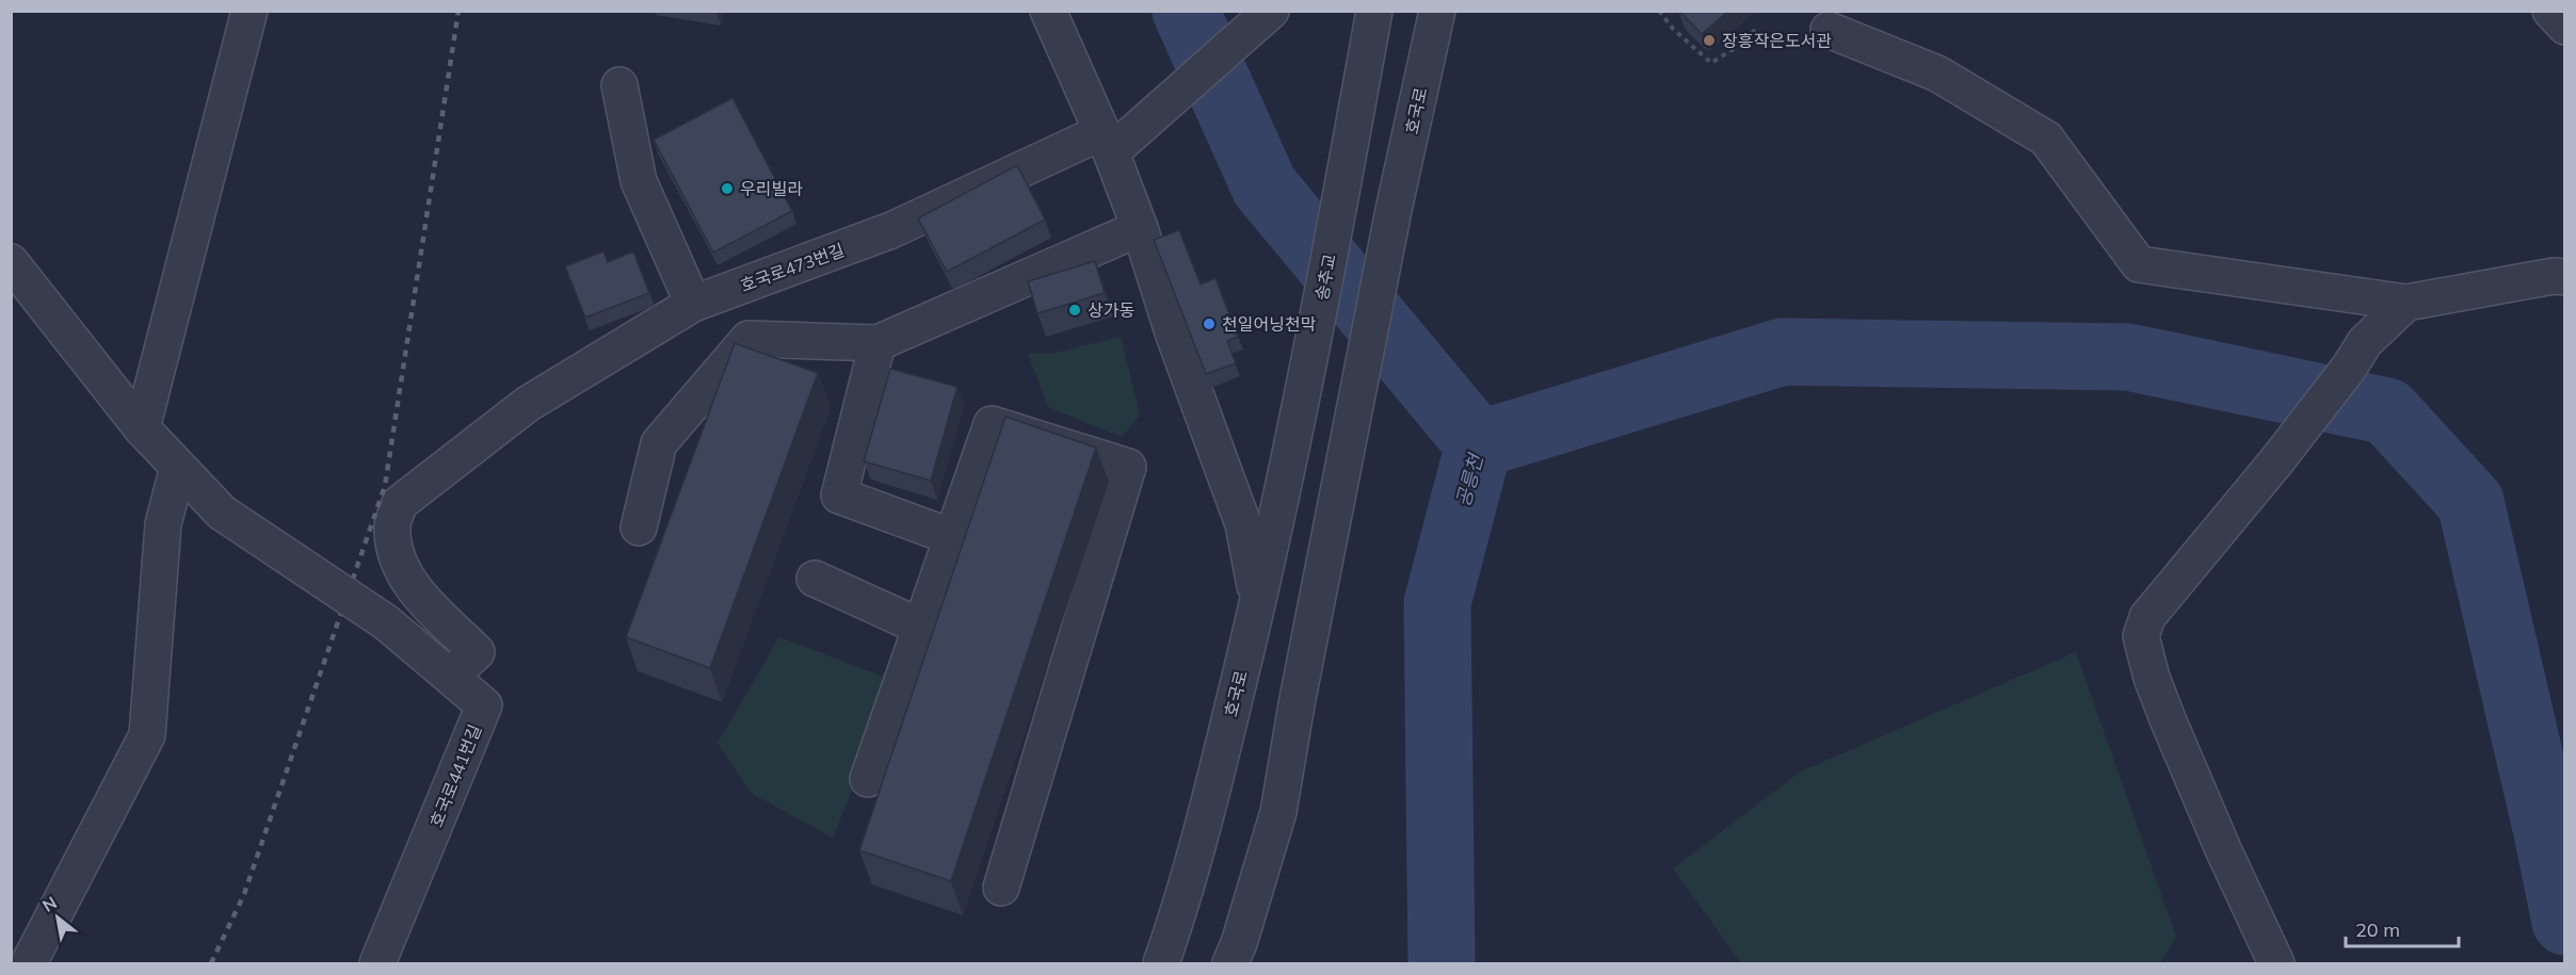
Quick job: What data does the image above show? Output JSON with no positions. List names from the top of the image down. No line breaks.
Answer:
{"streets":{"street":["호국로","호국로473번길","송추교","호국로441번길"]},"crossings":[["호국로","송추교"],["호국로473번길","호국로441번길"]],"water":["공릉천"],"places":["장흥작은도서관","우리빌라","상가동","천일어닝천막"],"scale_bar":"20 m","north":"top left"}
